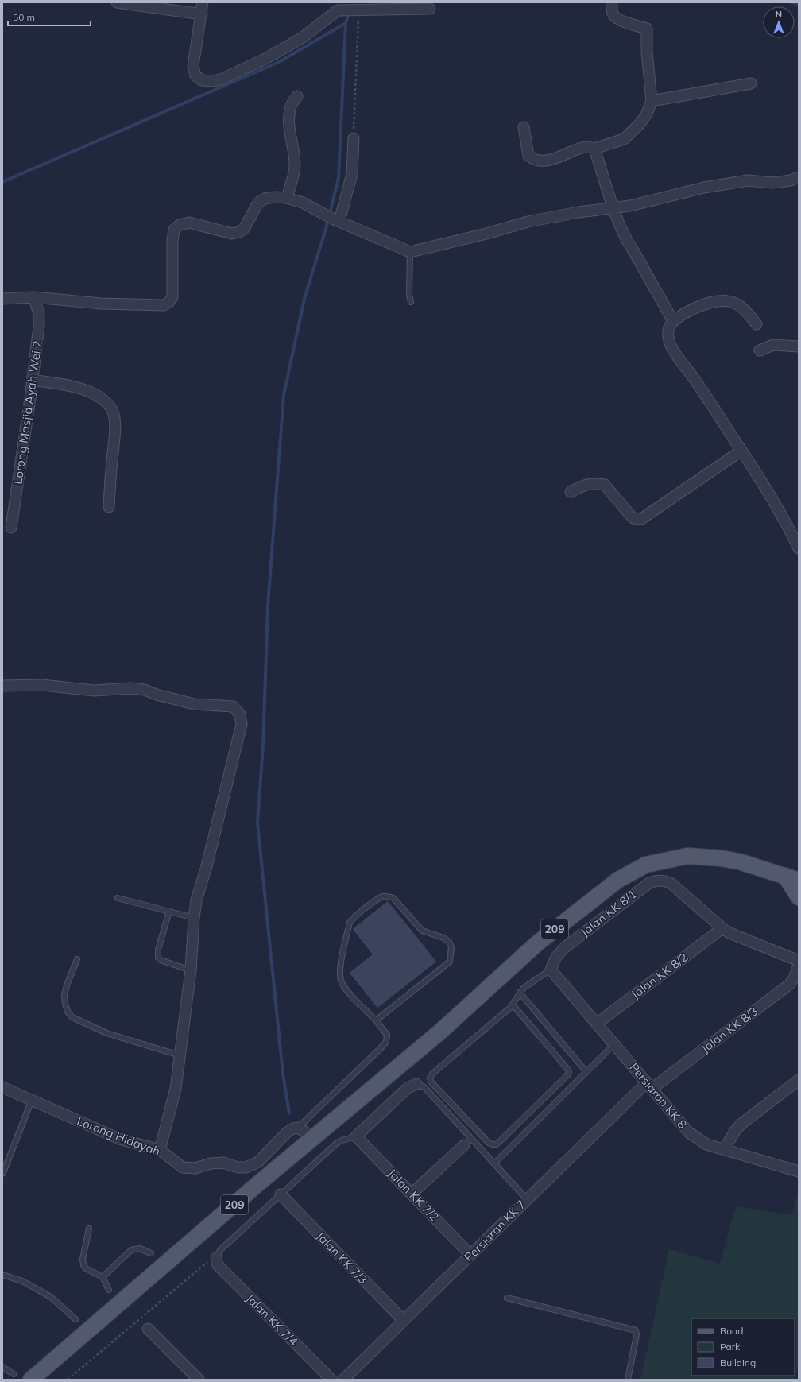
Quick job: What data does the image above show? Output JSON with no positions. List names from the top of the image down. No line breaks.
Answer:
{"streets":{"main road":["209"],"street":["Lorong Masjid Ayah Wei 2","Jalan KK 8/1","Jalan KK 8/2","Jalan KK 8/3","Persiaran KK 8","Lorong Hidayah","Jalan KK 7/2","Persiaran KK 7","Jalan KK 7/3","Jalan KK 7/4"]},"crossings":[["Jalan KK 8/1","Jalan KK 8/2"],["Jalan KK 8/1","Persiaran KK 8"],["Jalan KK 8/2","Persiaran KK 8"],["Jalan KK 8/3","Persiaran KK 8"],["Jalan KK 8/3","Persiaran KK 7"],["Persiaran KK 8","Persiaran KK 7"],["Jalan KK 7/2","Persiaran KK 7"],["Persiaran KK 7","Jalan KK 7/3"]],"legend":["Road","Park","Building"],"scale_bar":"50 m","north":"top"}
